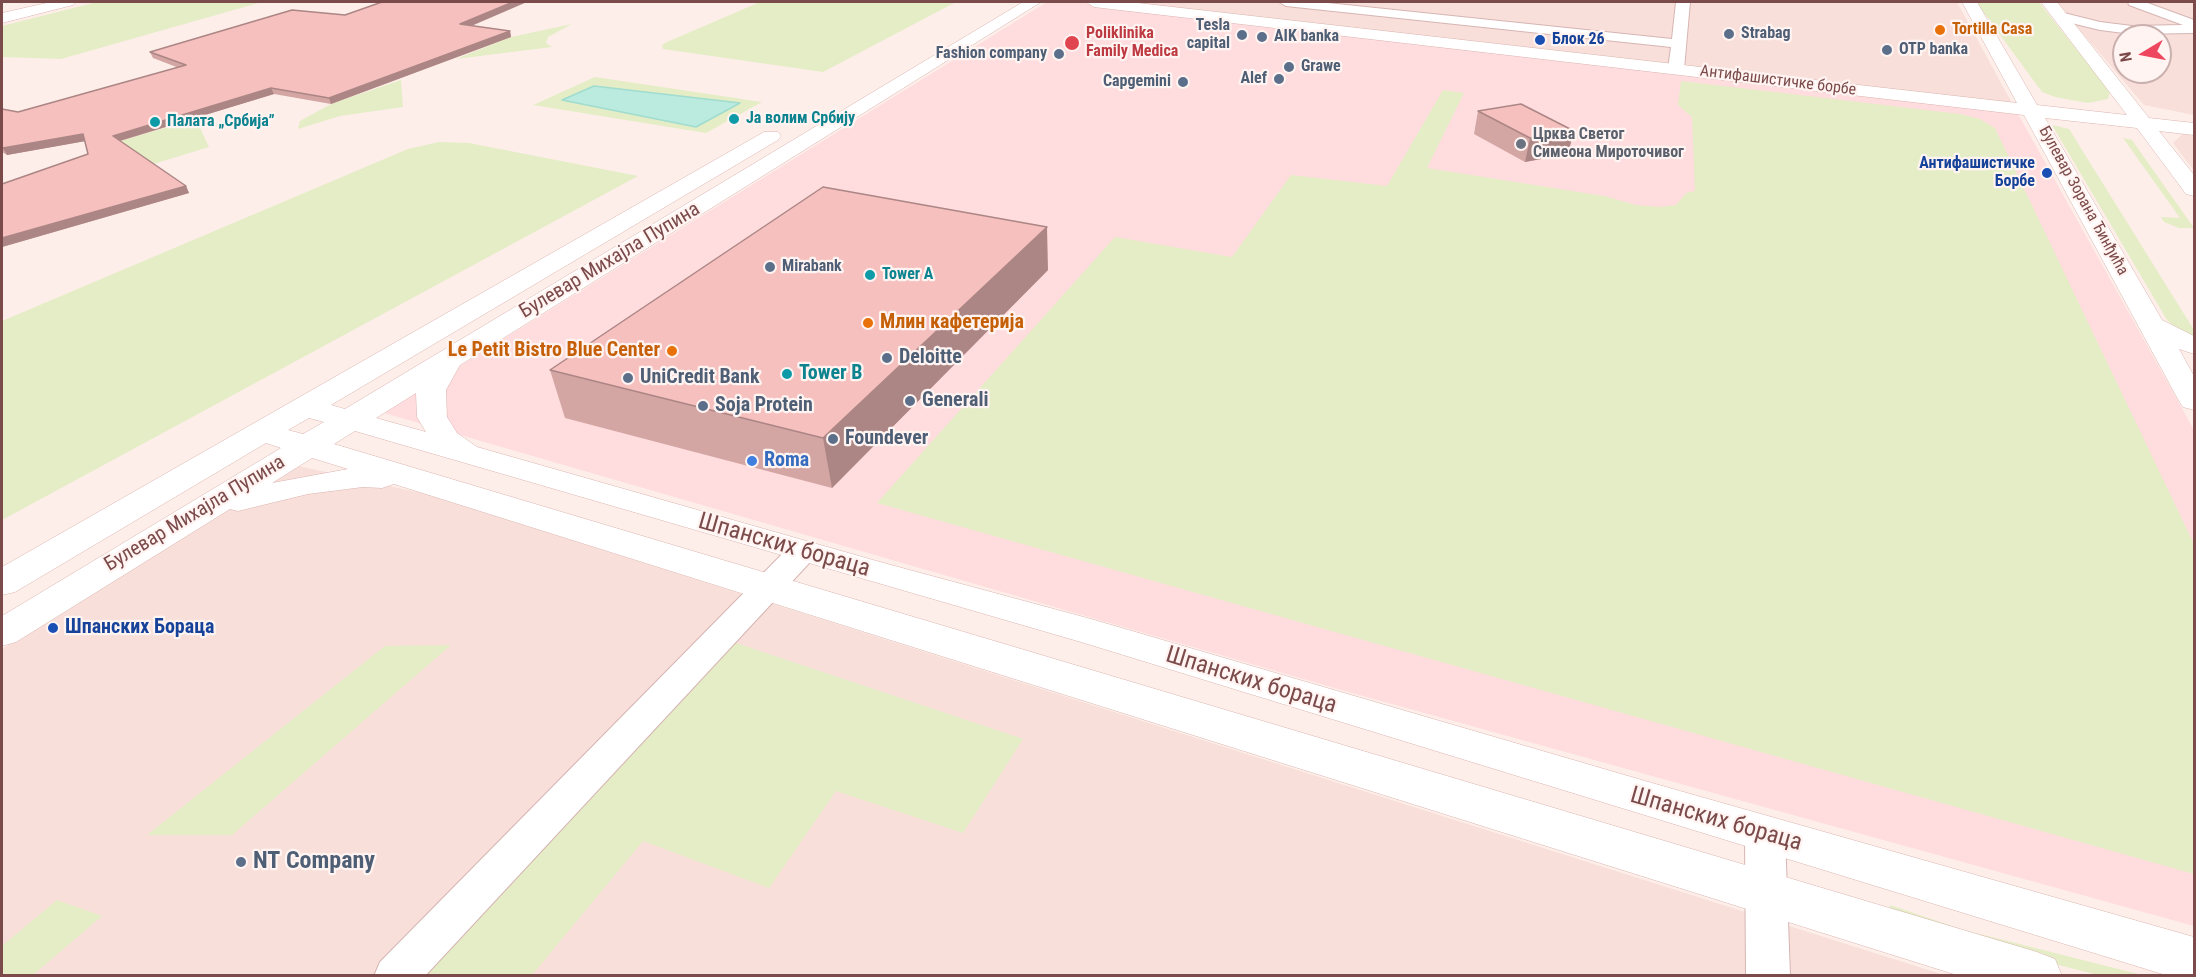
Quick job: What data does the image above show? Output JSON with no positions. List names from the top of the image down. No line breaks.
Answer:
{"streets":{"street":["Антифашистичке борбе","Булевар Зорана Ђинђића","Булевар Михајла Пупина","Шпанских бораца"]},"crossings":[["Антифашистичке борбе","Булевар Зорана Ђинђића"],["Булевар Михајла Пупина","Шпанских бораца"]],"places":["Tortilla Casa","Strabag","Tesla capital","AIK banka","Блок 26","Poliklinika Family Medica","OTP banka","Fashion company","Grawe","Alef","Capgemini","Ја волим Србију","Палата „Србија”","Црква Светог Симеона Мироточивог","Антифашистичке Борбе","Mirabank","Tower A","Млин кафетерија","Le Petit Bistro Blue Center","Deloitte","Tower B","UniCredit Bank","Generali","Soja Protein","Foundever","Roma","Шпанских Бораца","NT Company"],"north":"left"}
